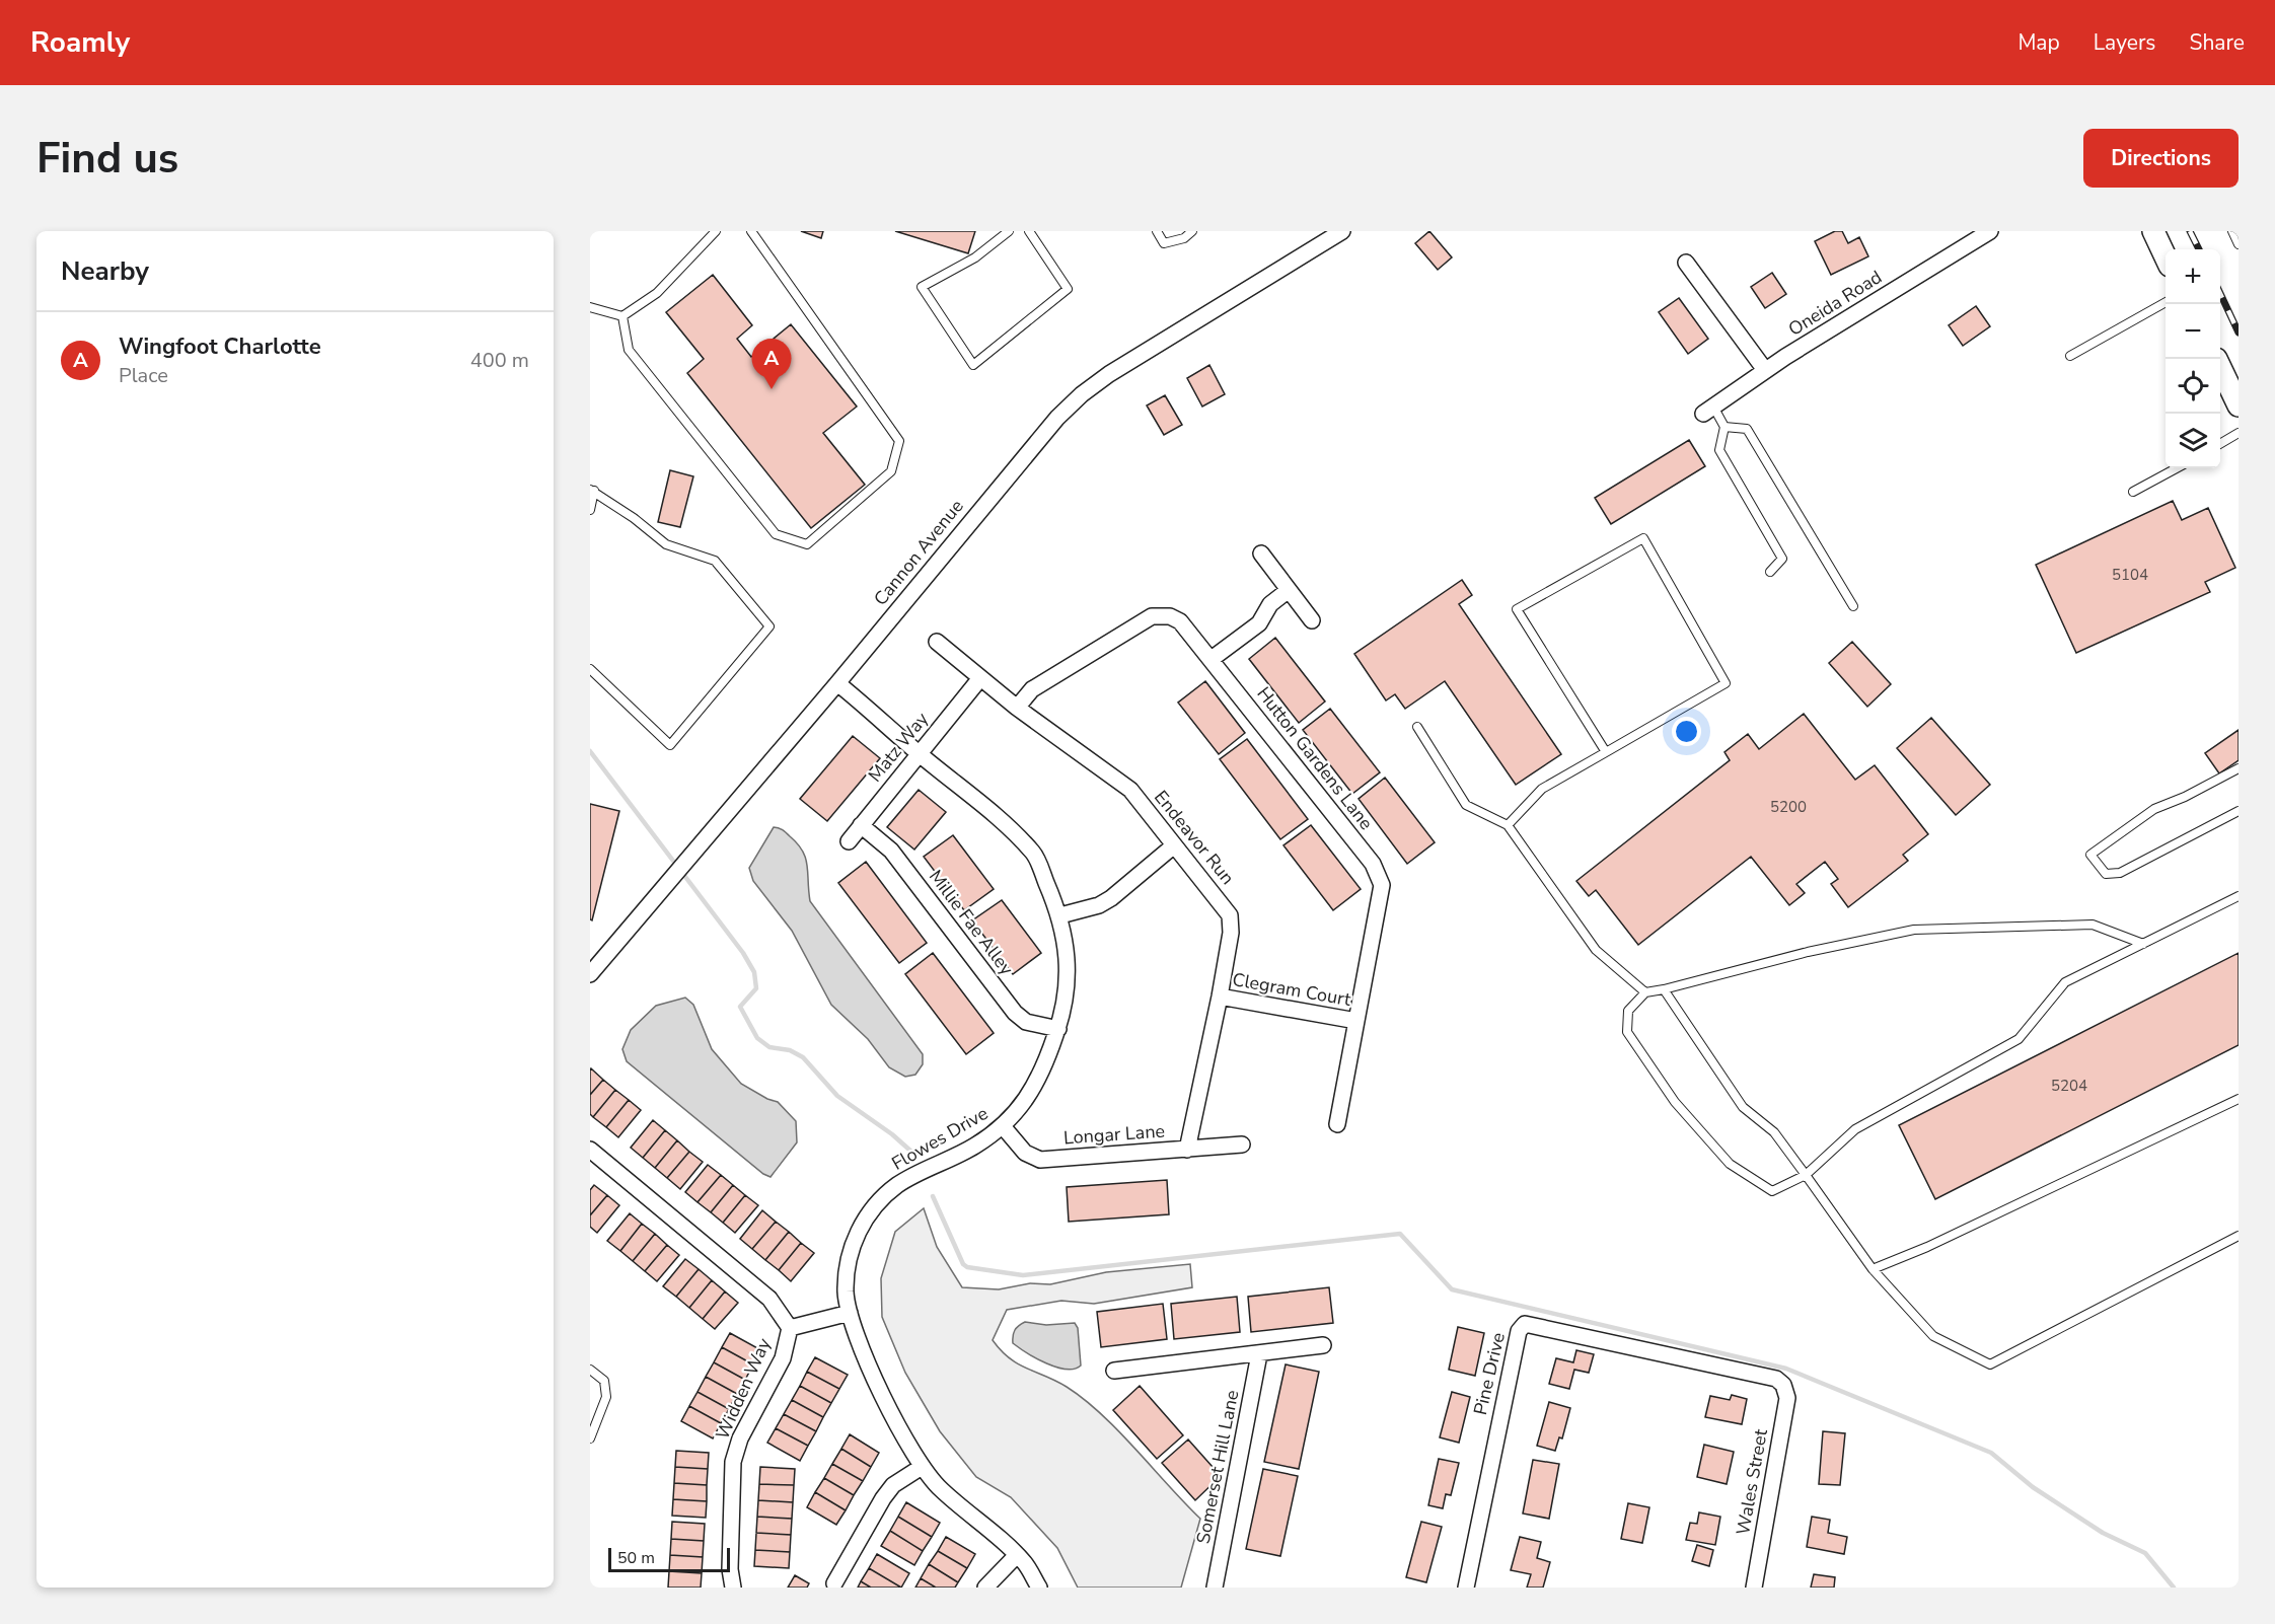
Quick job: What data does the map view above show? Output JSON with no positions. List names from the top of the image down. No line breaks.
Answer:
{"streets":{"street":["Oneida Road","Cannon Avenue","Matz Way","Hutton Gardens Lane","Endeavor Run","Millie Fae Alley","Clegram Court","Longar Lane","Flowes Drive","Pine Drive","Widden Way","Somerset Hill Lane","Wales Street"]},"crossings":[["Cannon Avenue","Flowes Drive"],["Matz Way","Endeavor Run"],["Matz Way","Millie Fae Alley"],["Matz Way","Flowes Drive"],["Hutton Gardens Lane","Endeavor Run"],["Hutton Gardens Lane","Clegram Court"],["Endeavor Run","Clegram Court"],["Endeavor Run","Longar Lane"],["Millie Fae Alley","Flowes Drive"],["Longar Lane","Flowes Drive"],["Pine Drive","Wales Street"]],"house_numbers":["5104","5200","5204"],"scale_bar":"50 m","page":{"header":"Roamly","nav":["Map","Layers","Share"],"buttons":"Directions","title":"Find us","heading":"Nearby","map_buttons":["+","−"],"list":[{"mark":"A","name":"Wingfoot Charlotte","note":"Place","value":"400 m"}],"pins":"A","scale":"50 m"}}
